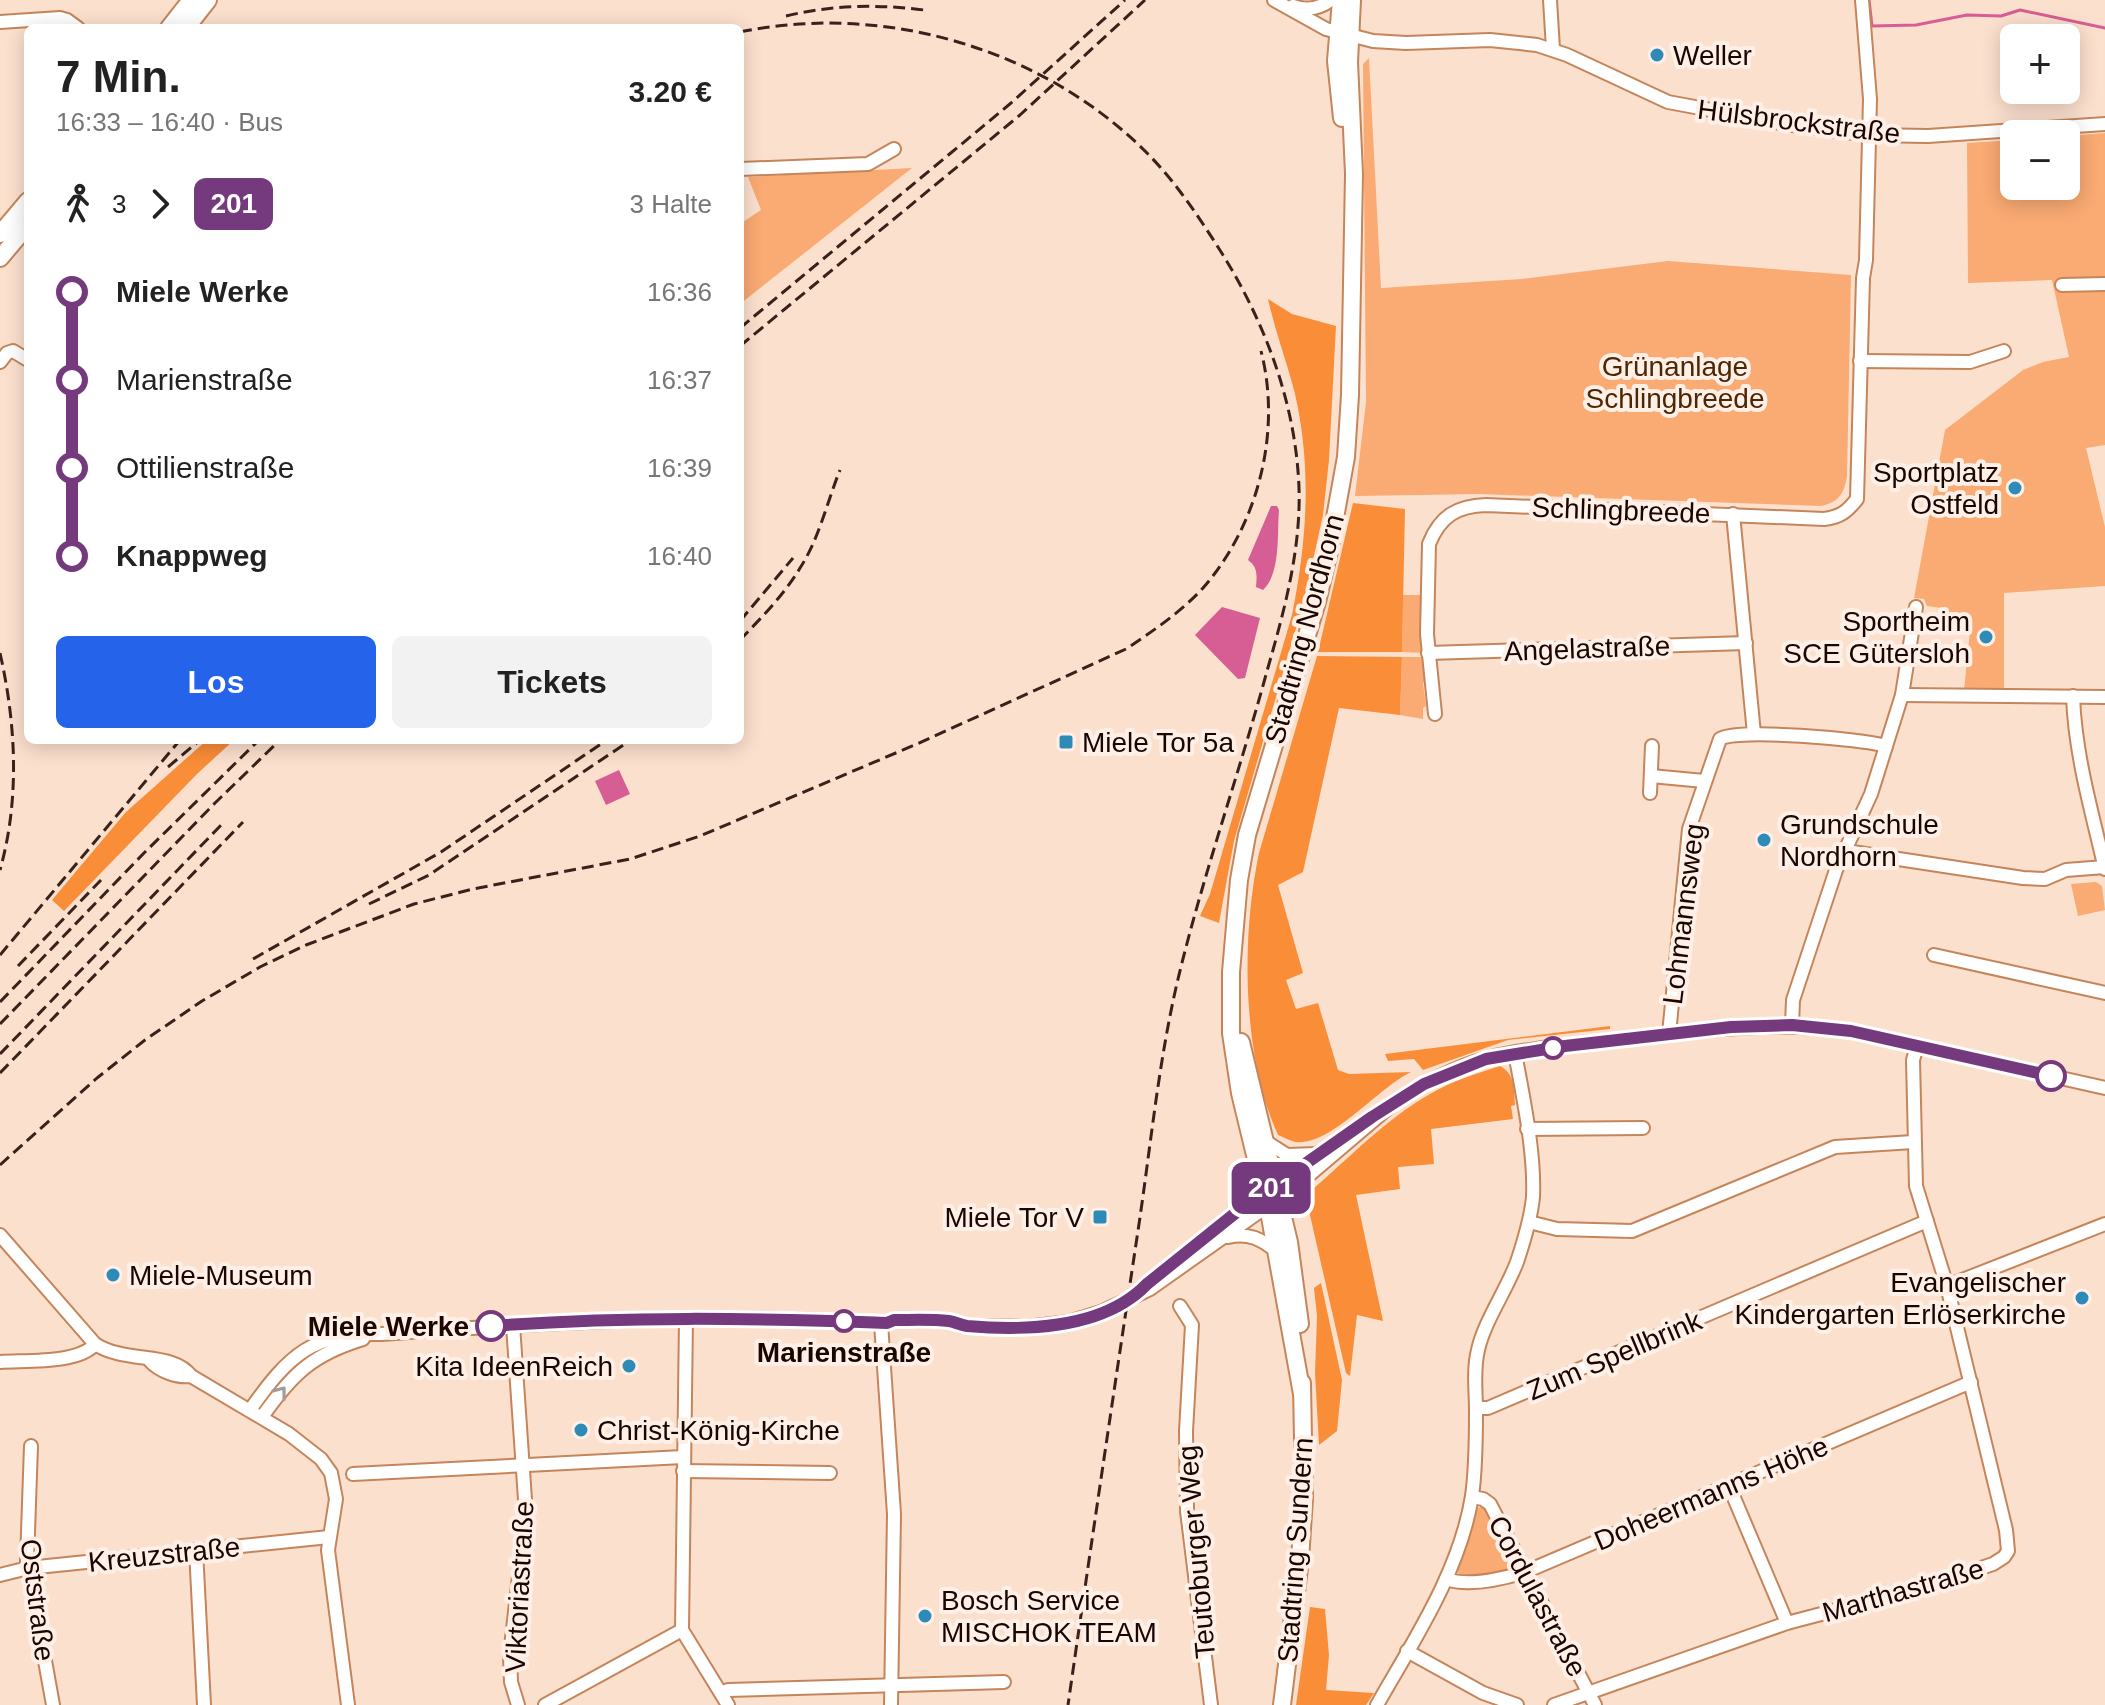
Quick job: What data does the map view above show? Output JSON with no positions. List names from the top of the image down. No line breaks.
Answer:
{"streets":{"main road":["Stadtring Nordhorn","Stadtring Sundern"],"street":["Hülsbrockstraße","Schlingbreede","Angelastraße","Lohmannsweg","Zum Spellbrink","Doheermanns Höhe","Teutoburger Weg","Kreuzstraße","Viktoriastraße","Marthastraße","Cordulastraße","Oststraße"]},"crossings":[["Hülsbrockstraße","Schlingbreede"],["Hülsbrockstraße","Stadtring Nordhorn"],["Schlingbreede","Angelastraße"],["Stadtring Nordhorn","Stadtring Sundern"],["Doheermanns Höhe","Marthastraße"],["Doheermanns Höhe","Cordulastraße"],["Kreuzstraße","Oststraße"],["Marthastraße","Cordulastraße"]],"parks":["Grünanlage Schlingbreede"],"places":{"other":["Weller","Sportplatz Ostfeld","Sportheim SCE Gütersloh","Grundschule Nordhorn","Miele-Museum","Evangelischer Kindergarten Erlöserkirche","Marienstraße","Miele Werke","Kita IdeenReich","Christ-König-Kirche","Bosch Service MISCHOK TEAM"],"transit":["Miele Tor 5a","Miele Tor V"]},"lines":["bus line 201"],"page":{"on_map":"201","map_buttons":["+","−"],"heading":["7 Min.","16:33 – 16:40 · Bus","3.20 €"],"legs":["3","201","3 Halte"],"list":[{"name":"Miele Werke","value":"16:36"},{"name":"Marienstraße","value":"16:37"},{"name":"Ottilienstraße","value":"16:39"},{"name":"Knappweg","value":"16:40"}],"buttons":["Los","Tickets"]}}
